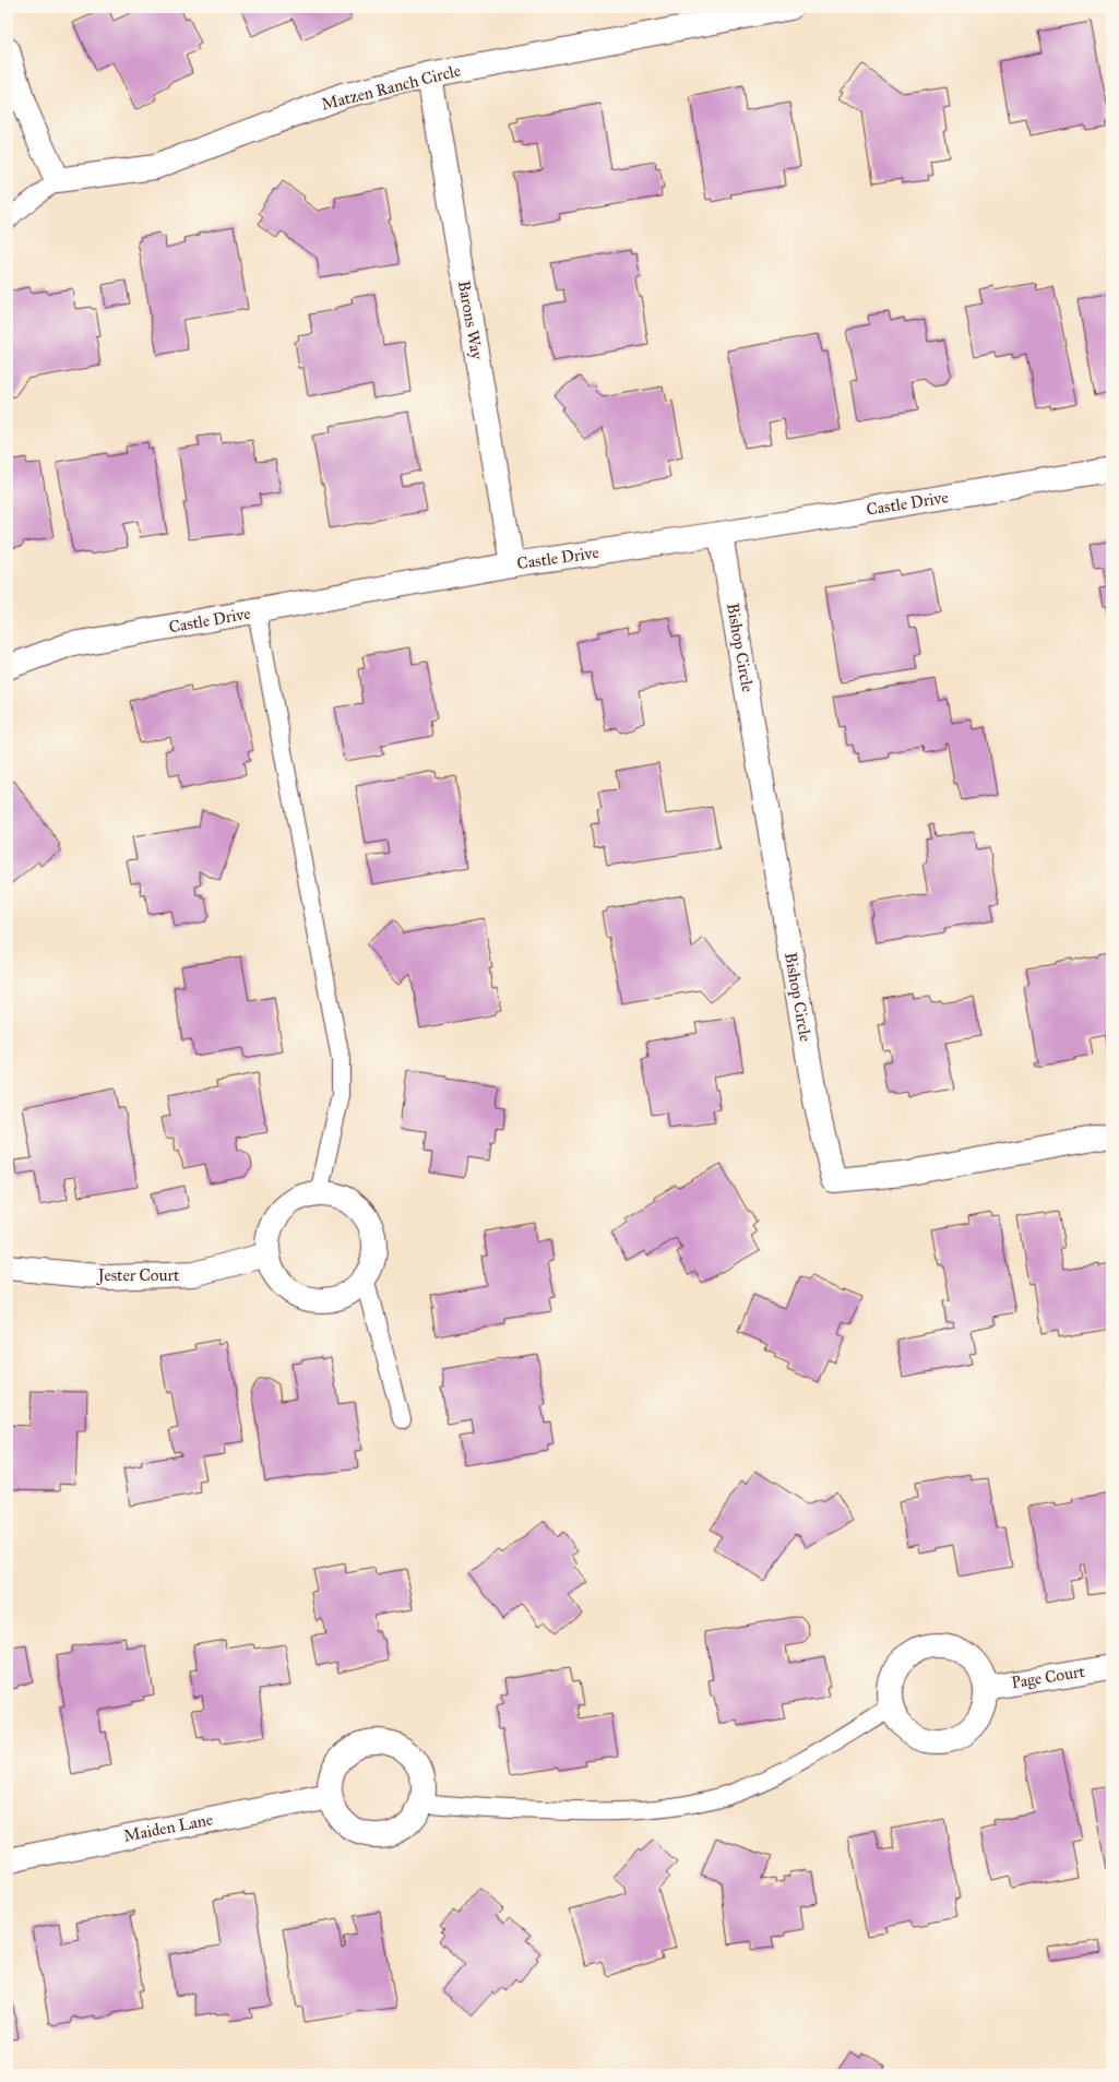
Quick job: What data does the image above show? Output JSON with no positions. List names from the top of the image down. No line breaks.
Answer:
{"streets":{"street":["Matzen Ranch Circle","Barons Way","Castle Drive","Bishop Circle","Jester Court","Page Court","Maiden Lane"]},"crossings":[["Matzen Ranch Circle","Barons Way"],["Barons Way","Castle Drive"],["Castle Drive","Bishop Circle"]]}
